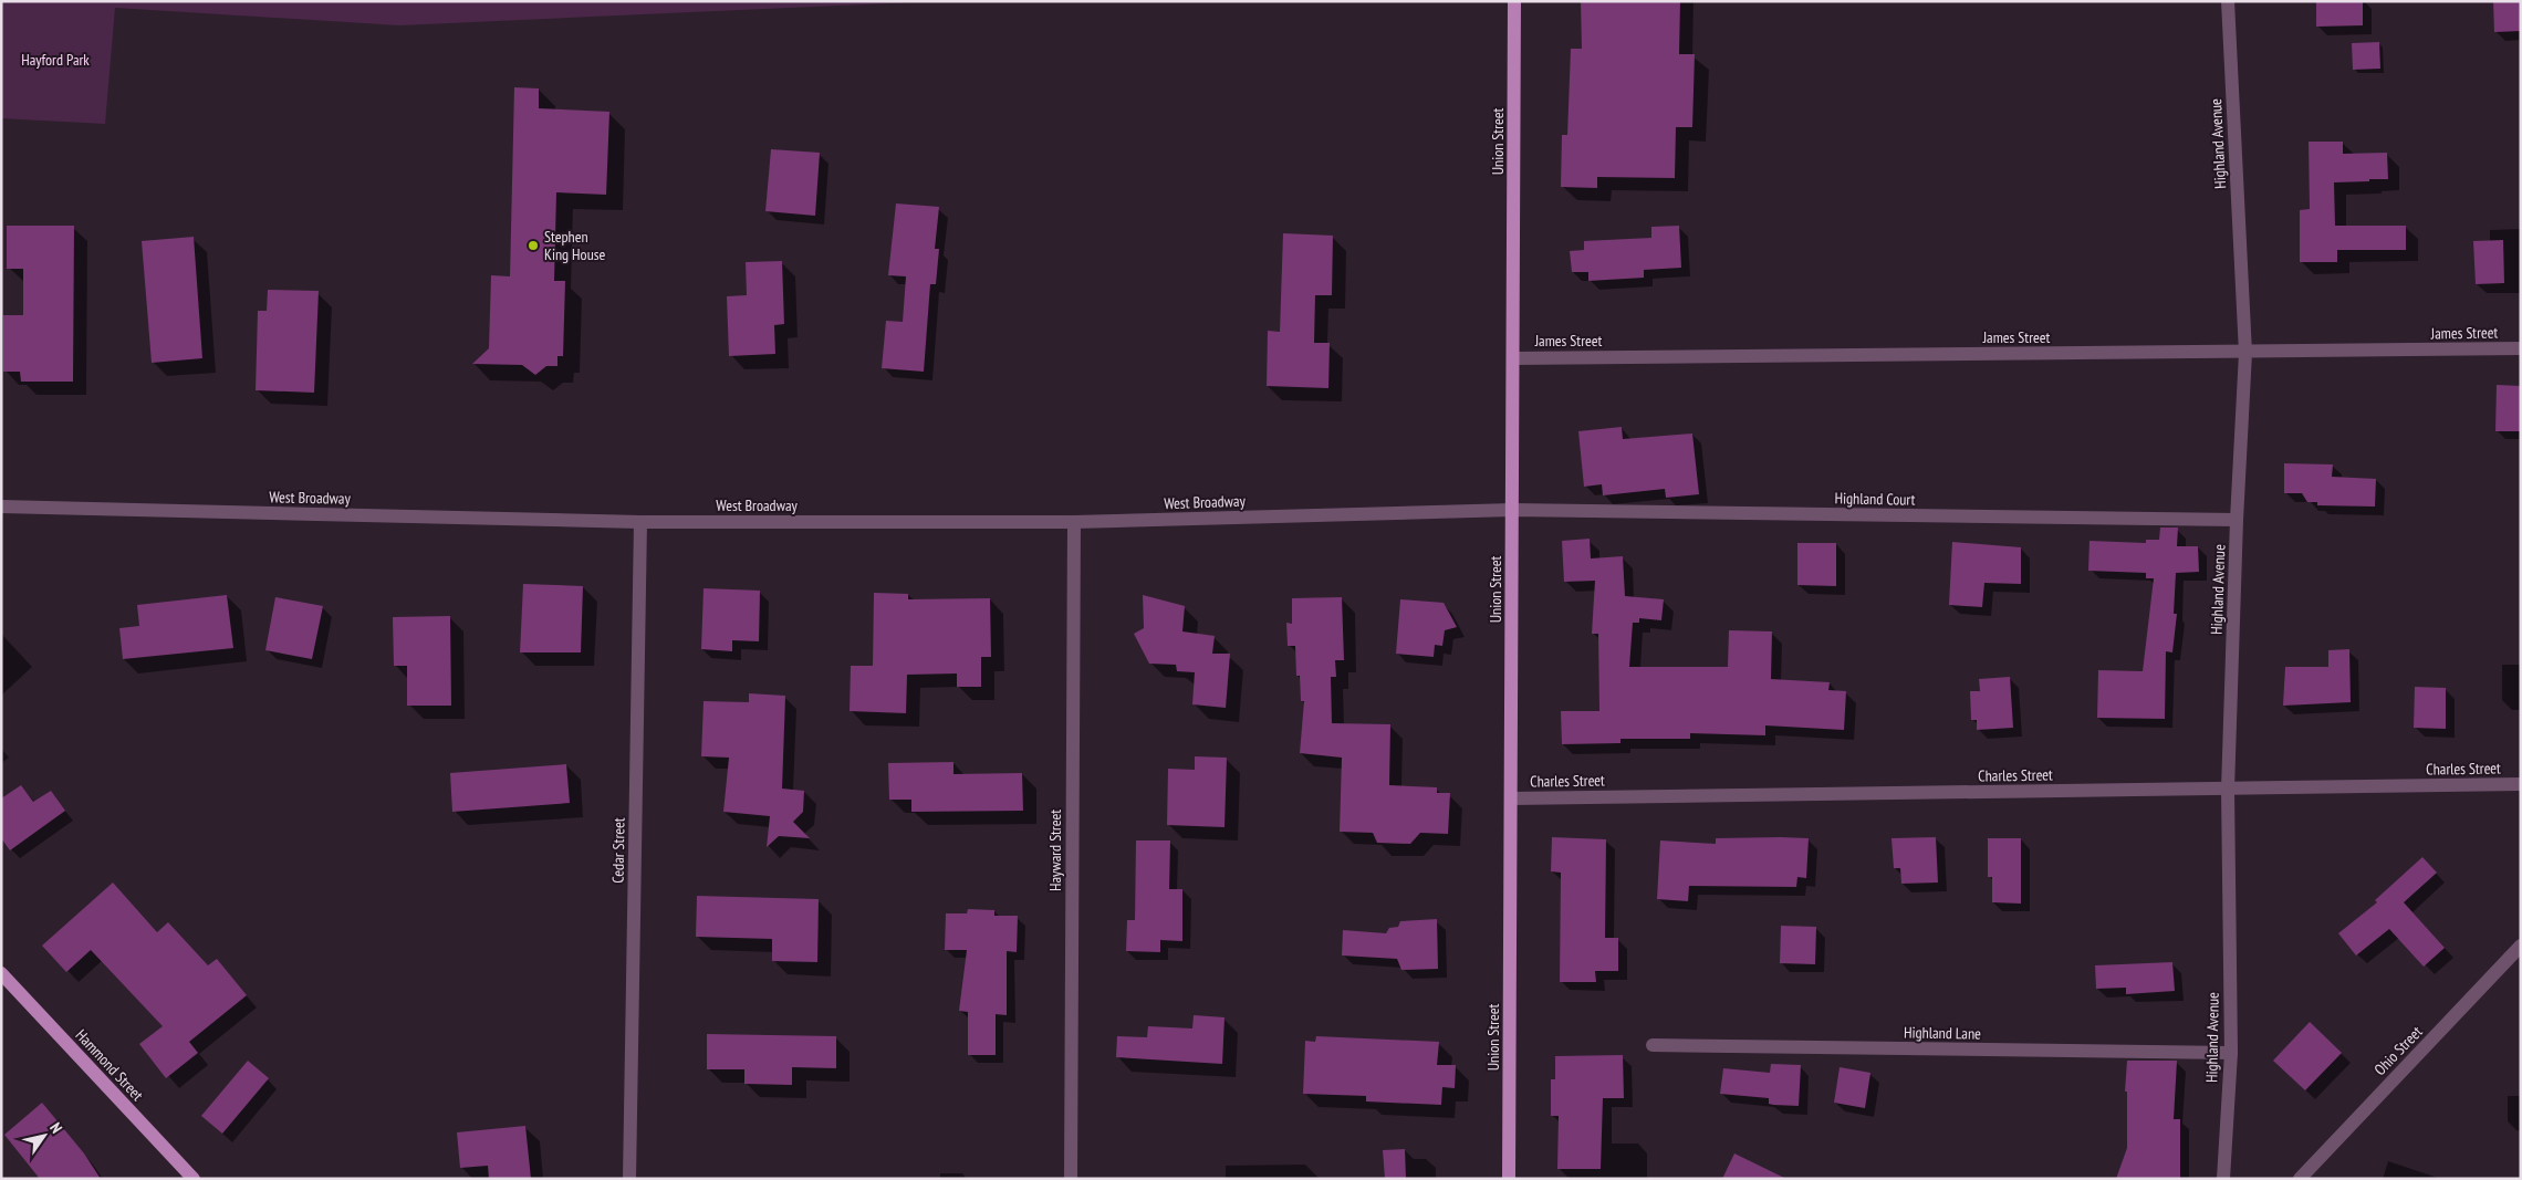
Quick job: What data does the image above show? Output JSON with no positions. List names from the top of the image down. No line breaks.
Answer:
{"streets":{"main road":["Union Street","Hammond Street"],"street":["Highland Avenue","James Street","West Broadway","Highland Court","Charles Street","Cedar Street","Hayward Street","Highland Lane","Ohio Street"]},"crossings":[["Union Street","James Street"],["Union Street","West Broadway"],["Union Street","Highland Court"],["Union Street","Charles Street"],["Highland Avenue","James Street"],["Highland Avenue","Highland Court"],["Highland Avenue","Charles Street"],["Highland Avenue","Highland Lane"],["West Broadway","Highland Court"],["West Broadway","Cedar Street"],["West Broadway","Hayward Street"]],"parks":["Hayford Park"],"places":["Stephen King House"],"north":"top right"}
